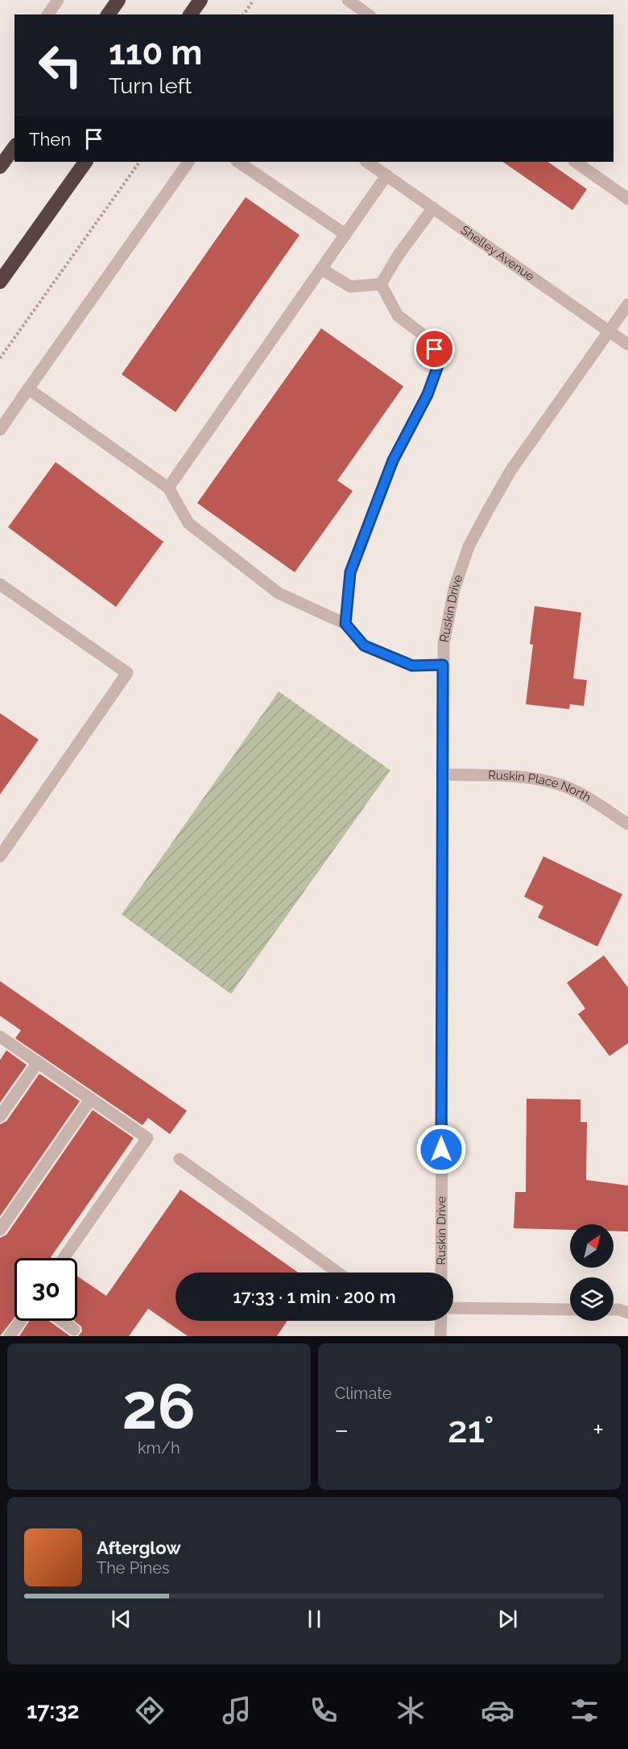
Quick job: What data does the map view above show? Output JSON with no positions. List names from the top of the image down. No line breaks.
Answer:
{"streets":{"street":["Shelley Avenue","Ruskin Drive","Ruskin Place North"]},"crossings":[["Shelley Avenue","Ruskin Drive"],["Ruskin Drive","Ruskin Place North"]],"north":"top right","page":{"turn":["110 m","Turn left"],"then":"Then","limit":"30","trip":"17:33 · 1 min · 200 m","tile":[["26","km/h"],"Climate"],"heat":["−","21°","+"],"song":["Afterglow","The Pines"],"tabs":"17:32"}}
